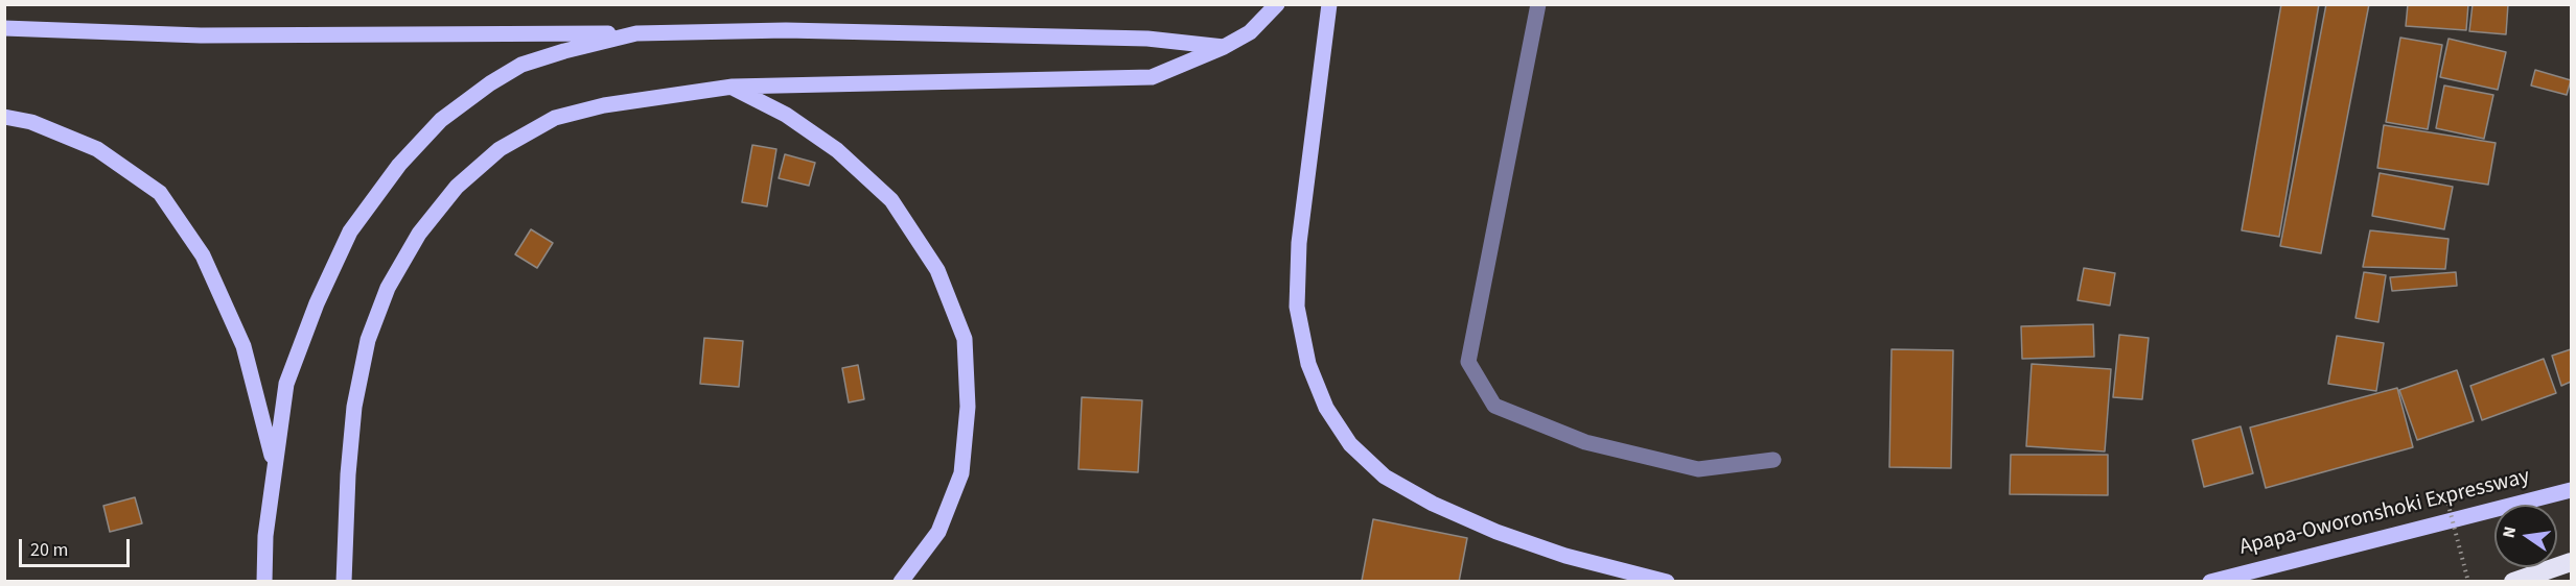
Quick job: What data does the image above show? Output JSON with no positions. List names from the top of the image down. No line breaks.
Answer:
{"streets":{"main road":["Apapa-Oworonshoki Expressway"]},"scale_bar":"20 m","north":"left"}
